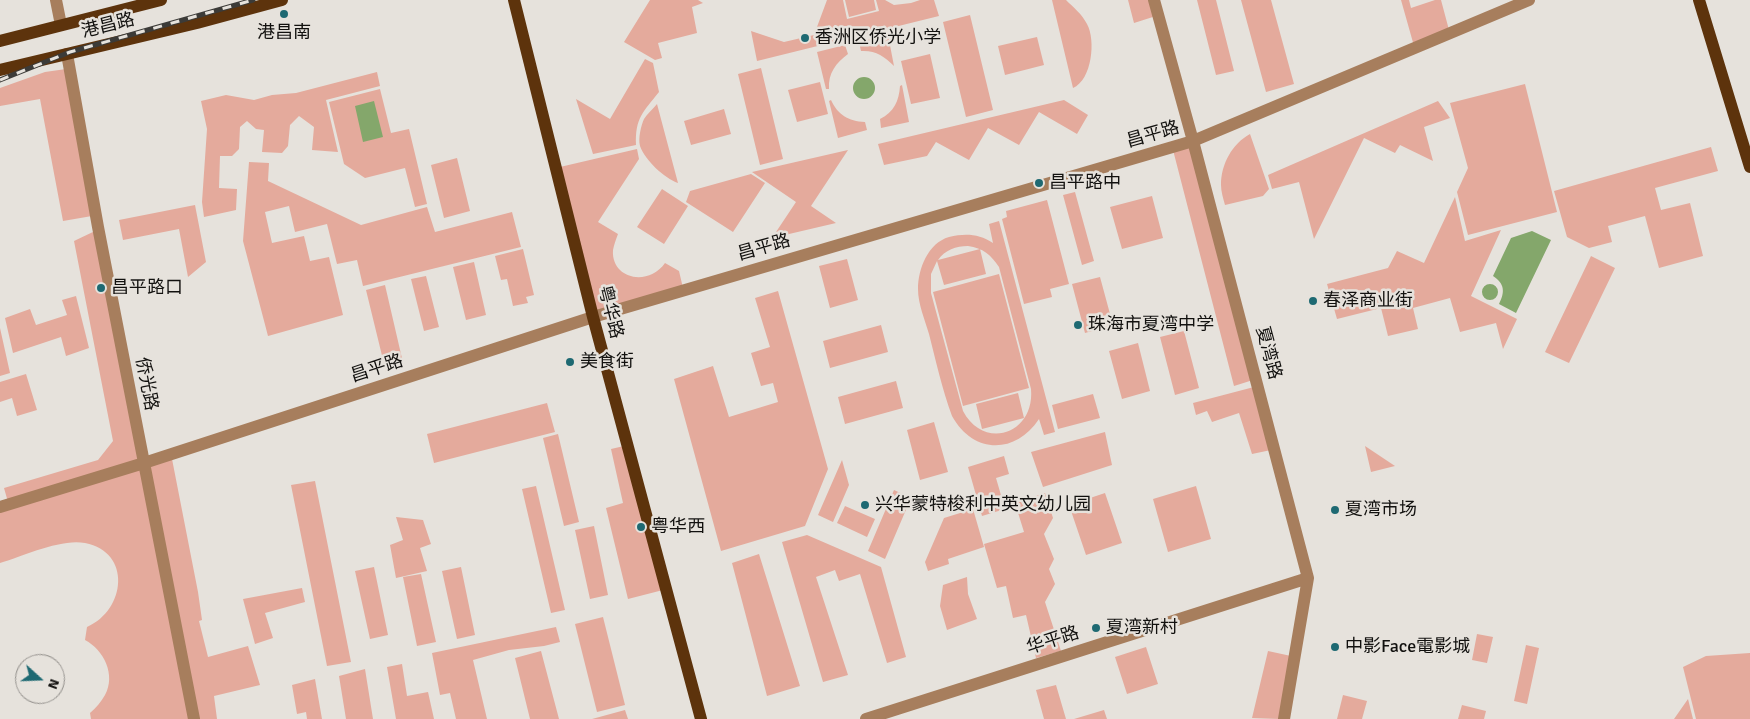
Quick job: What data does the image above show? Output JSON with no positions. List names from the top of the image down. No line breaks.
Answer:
{"streets":{"main road":["港昌路","粤华路"],"street":["昌平路","夏湾路","侨光路","华平路"]},"crossings":[["港昌路","侨光路"],["昌平路","粤华路"],["昌平路","夏湾路"],["昌平路","侨光路"],["夏湾路","华平路"]],"places":["港昌南","香洲区侨光小学","昌平路中","昌平路口","春泽商业街","珠海市夏湾中学","美食街","兴华蒙特梭利中英文幼儿园","夏湾市场","粤华西","夏湾新村","中影Face電影城"],"north":"right"}
